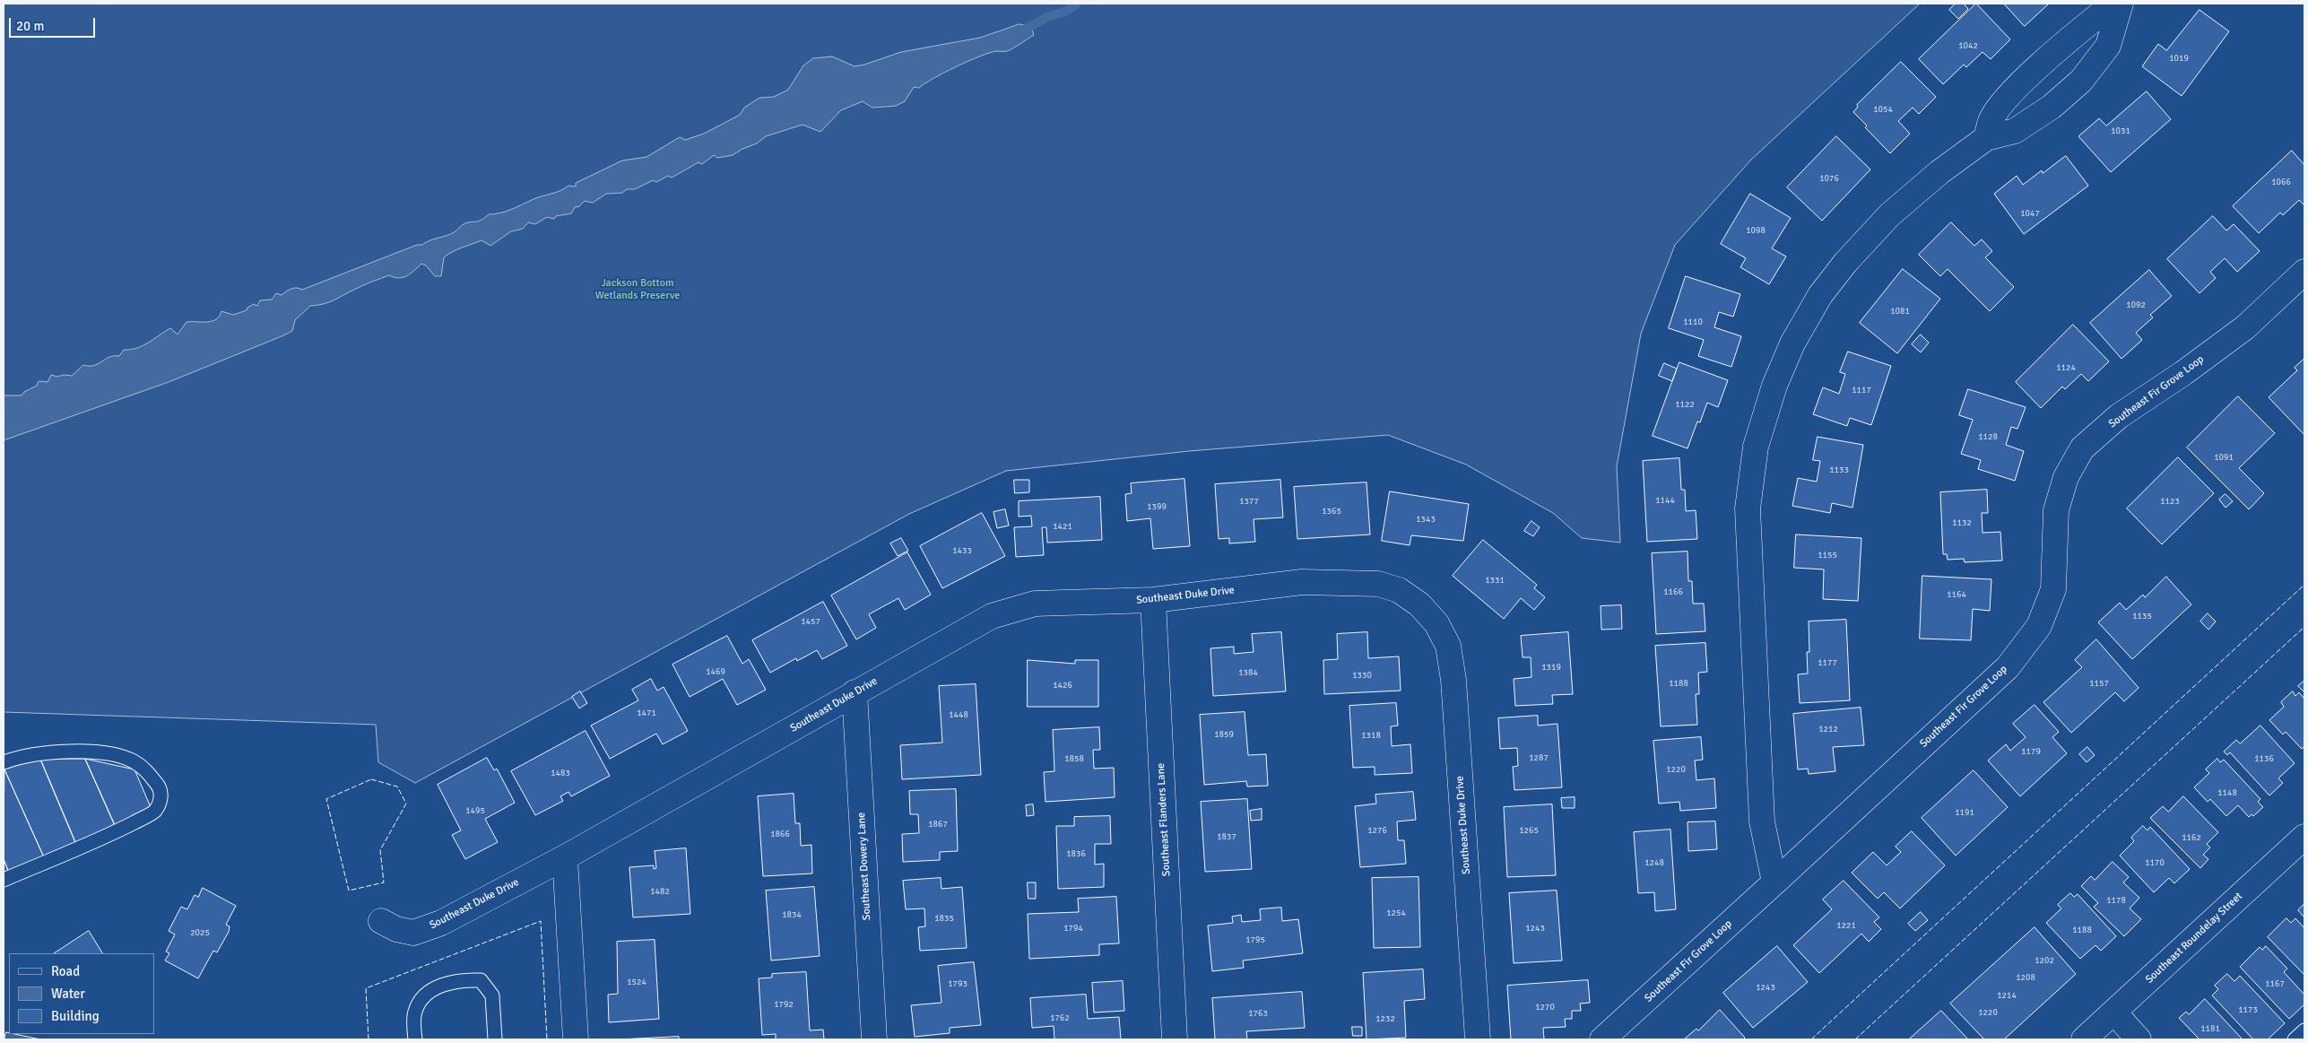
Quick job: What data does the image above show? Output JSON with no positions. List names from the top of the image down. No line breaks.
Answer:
{"streets":{"street":["Southeast Fir Grove Loop","Southeast Duke Drive","Southeast Flanders Lane","Southeast Dowery Lane","Southeast Roundelay Street"]},"crossings":[["Southeast Duke Drive","Southeast Flanders Lane"],["Southeast Duke Drive","Southeast Dowery Lane"]],"parks":["Jackson Bottom Wetlands Preserve"],"house_numbers":["1042","1019","1054","1031","1076","1066","1047","1098","1092","1081","1110","1124","1117","1122","1128","1091","1133","1144","1377","1123","1399","1365","1343","1132","1421","1433","1155","1331","1166","1164","1135","1457","1177","1319","1469","1384","1330","1188","1157","1426","1471","1448","1212","1859","1318","1179","1287","1858","1136","1220","1483","1148","1495","1191","1867","1276","1265","1866","1837","1162","1836","1248","1170","1482","1178","1254","1834","1835","1221","1794","1243","1188","2025","1795","1202","1208","1524","1793","1167","1243","1214","1792","1270","1173","1220","1763","1762","1232","1181"],"legend":["Road","Water","Building"],"scale_bar":"20 m"}
